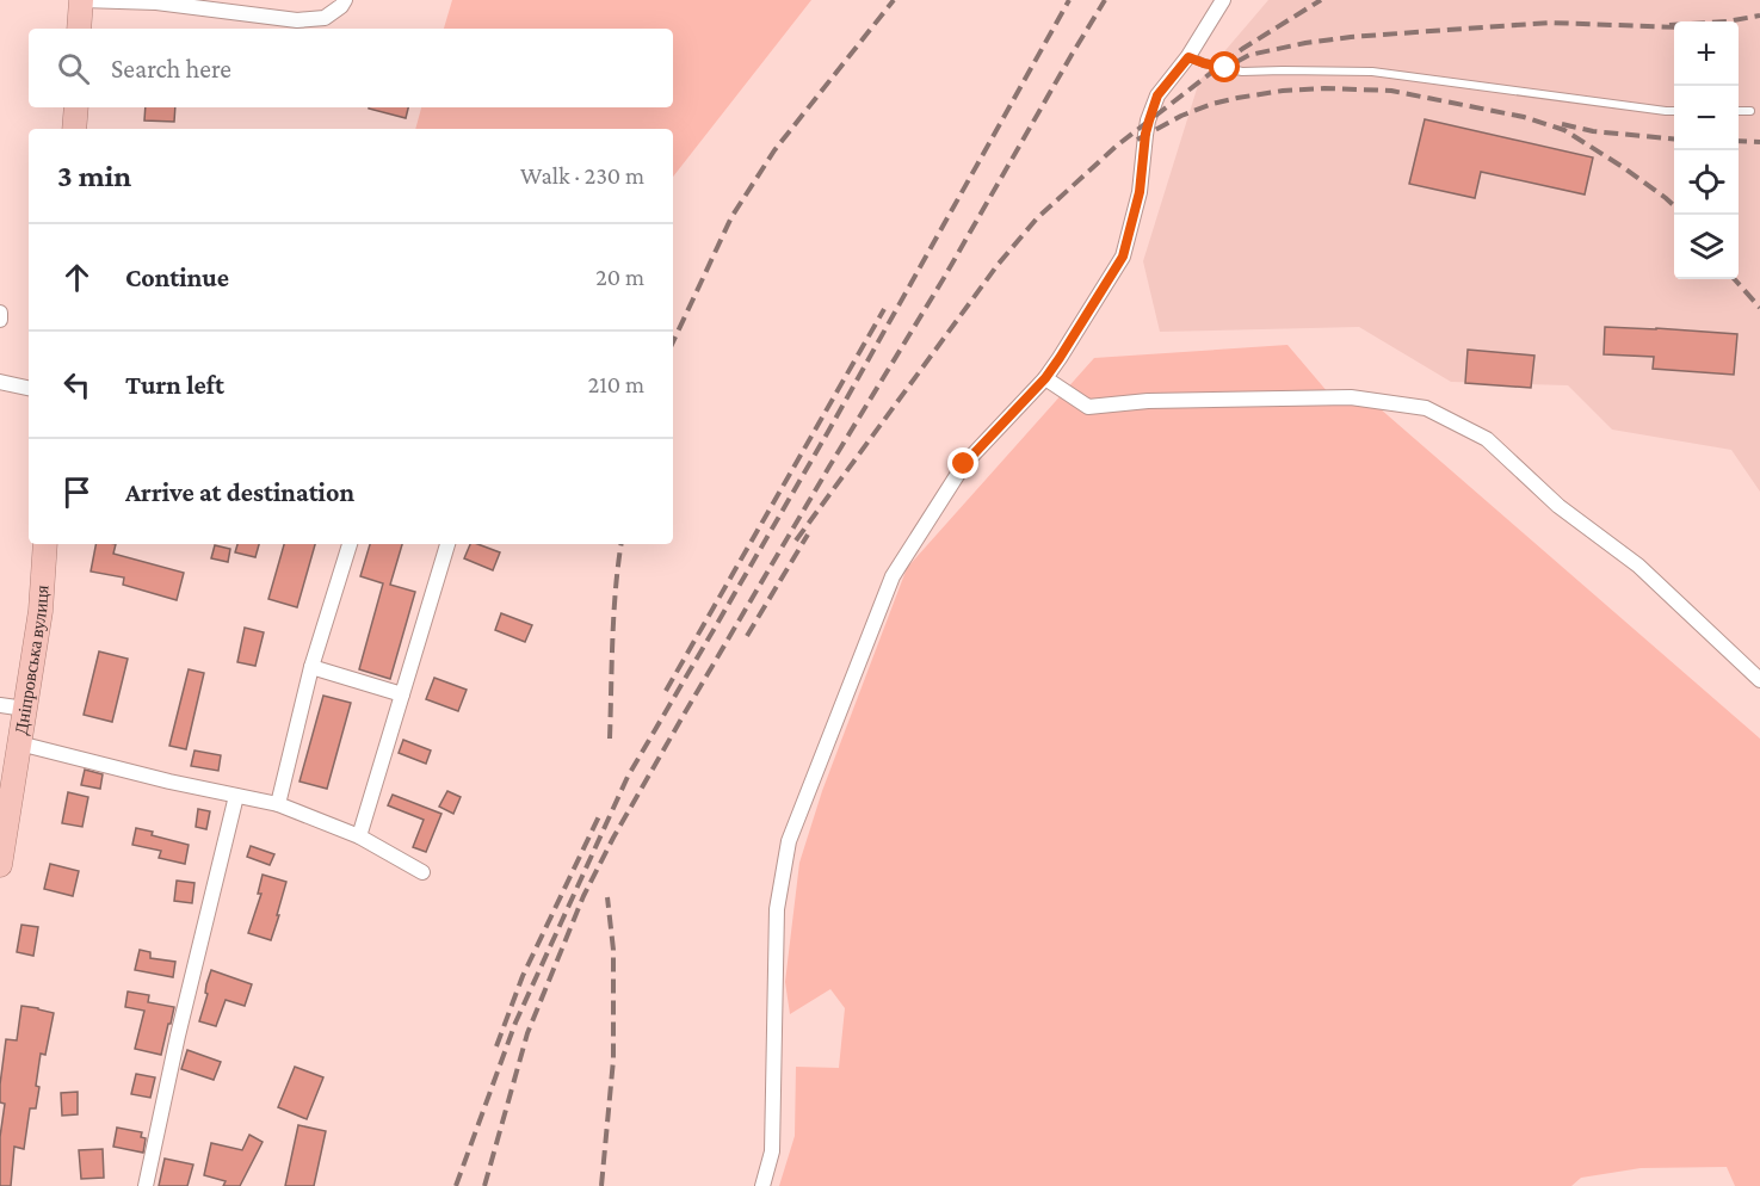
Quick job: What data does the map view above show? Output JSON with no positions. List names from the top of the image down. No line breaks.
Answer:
{"streets":{"highway":["Дніпровська вулиця"]},"page":{"map_buttons":["+","−"],"search":"Search here","heading":["3 min","Walk · 230 m"],"list":[["Continue","20 m"],["Turn left","210 m"],"Arrive at destination"]}}
